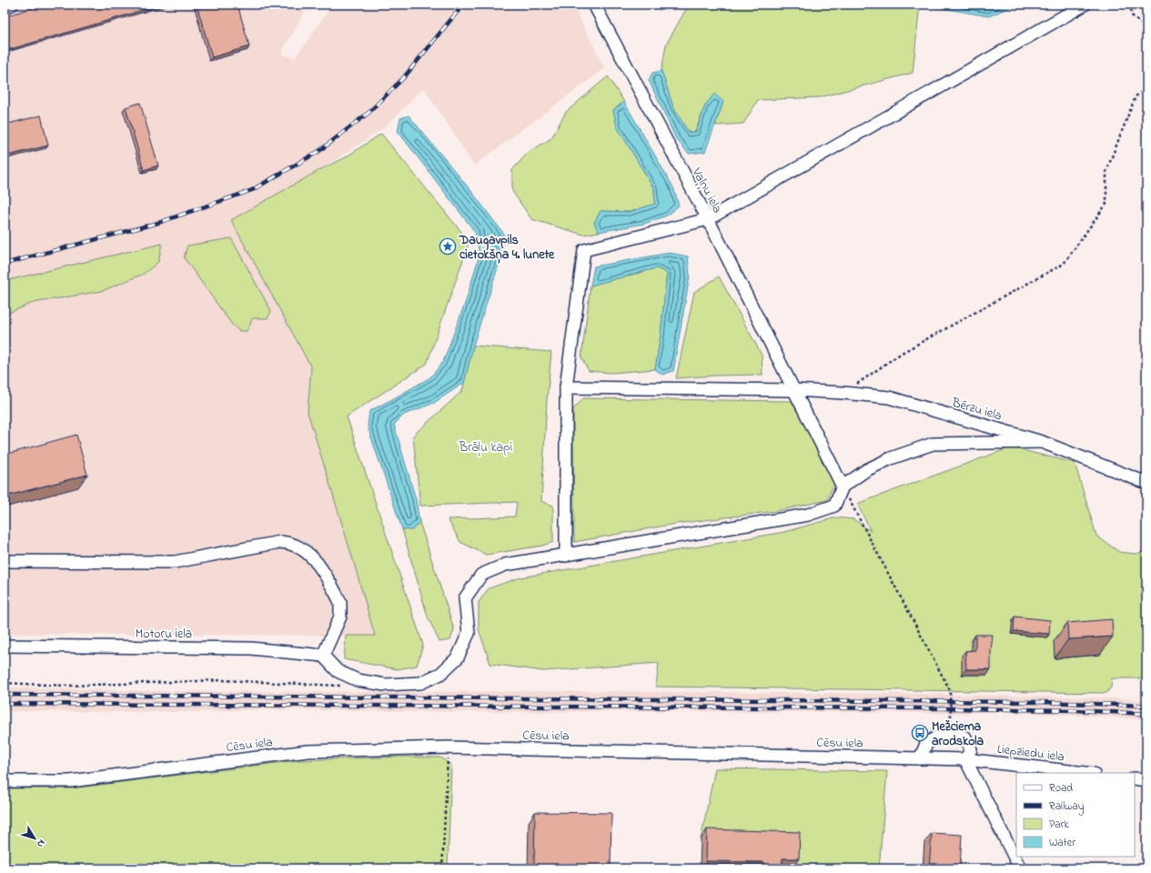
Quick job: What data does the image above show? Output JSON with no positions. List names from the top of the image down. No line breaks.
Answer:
{"streets":{"street":["Vaļņu iela","Bērzu iela","Motoru iela","Cēsu iela","Liepziedu iela"]},"crossings":[["Vaļņu iela","Bērzu iela"],["Cēsu iela","Liepziedu iela"]],"parks":["Brāļu kapi"],"places":{"place":["Daugavpils cietokšņa 4. lunete"],"bus stop":["Mežciema arodskola"]},"legend":["Road","Railway","Park","Water"],"north":"bottom right"}
